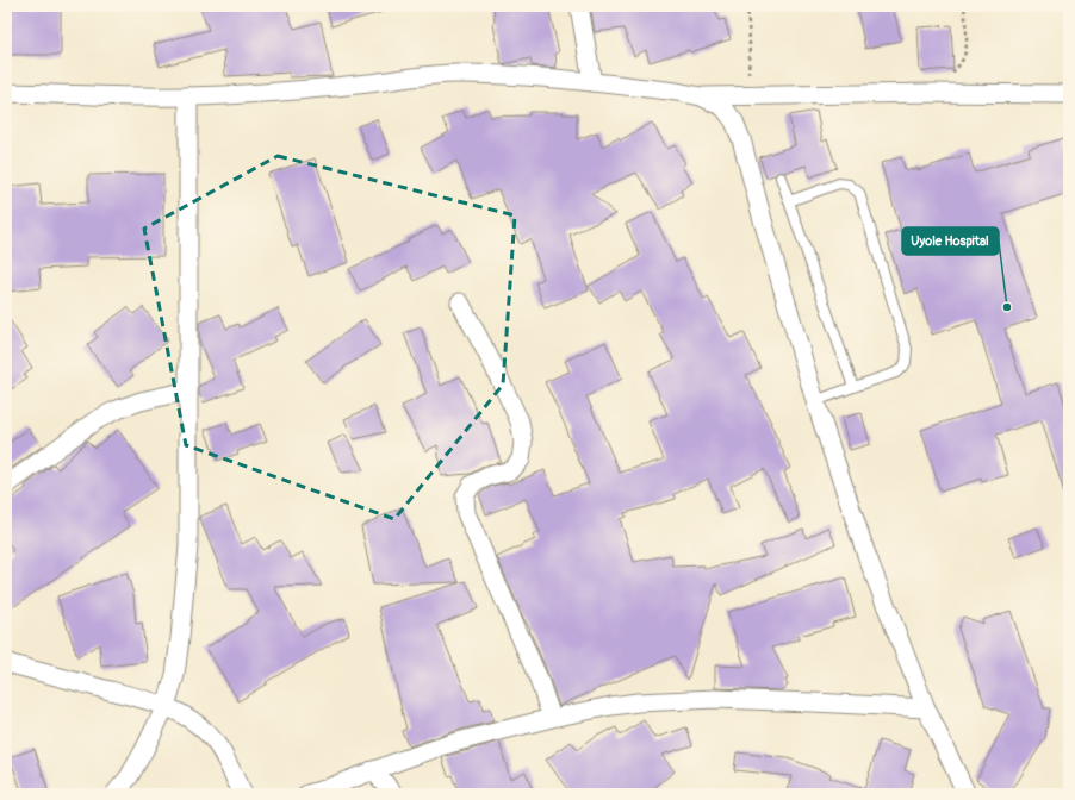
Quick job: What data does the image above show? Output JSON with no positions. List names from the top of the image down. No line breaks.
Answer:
{"places":["Uyole Hospital"]}
